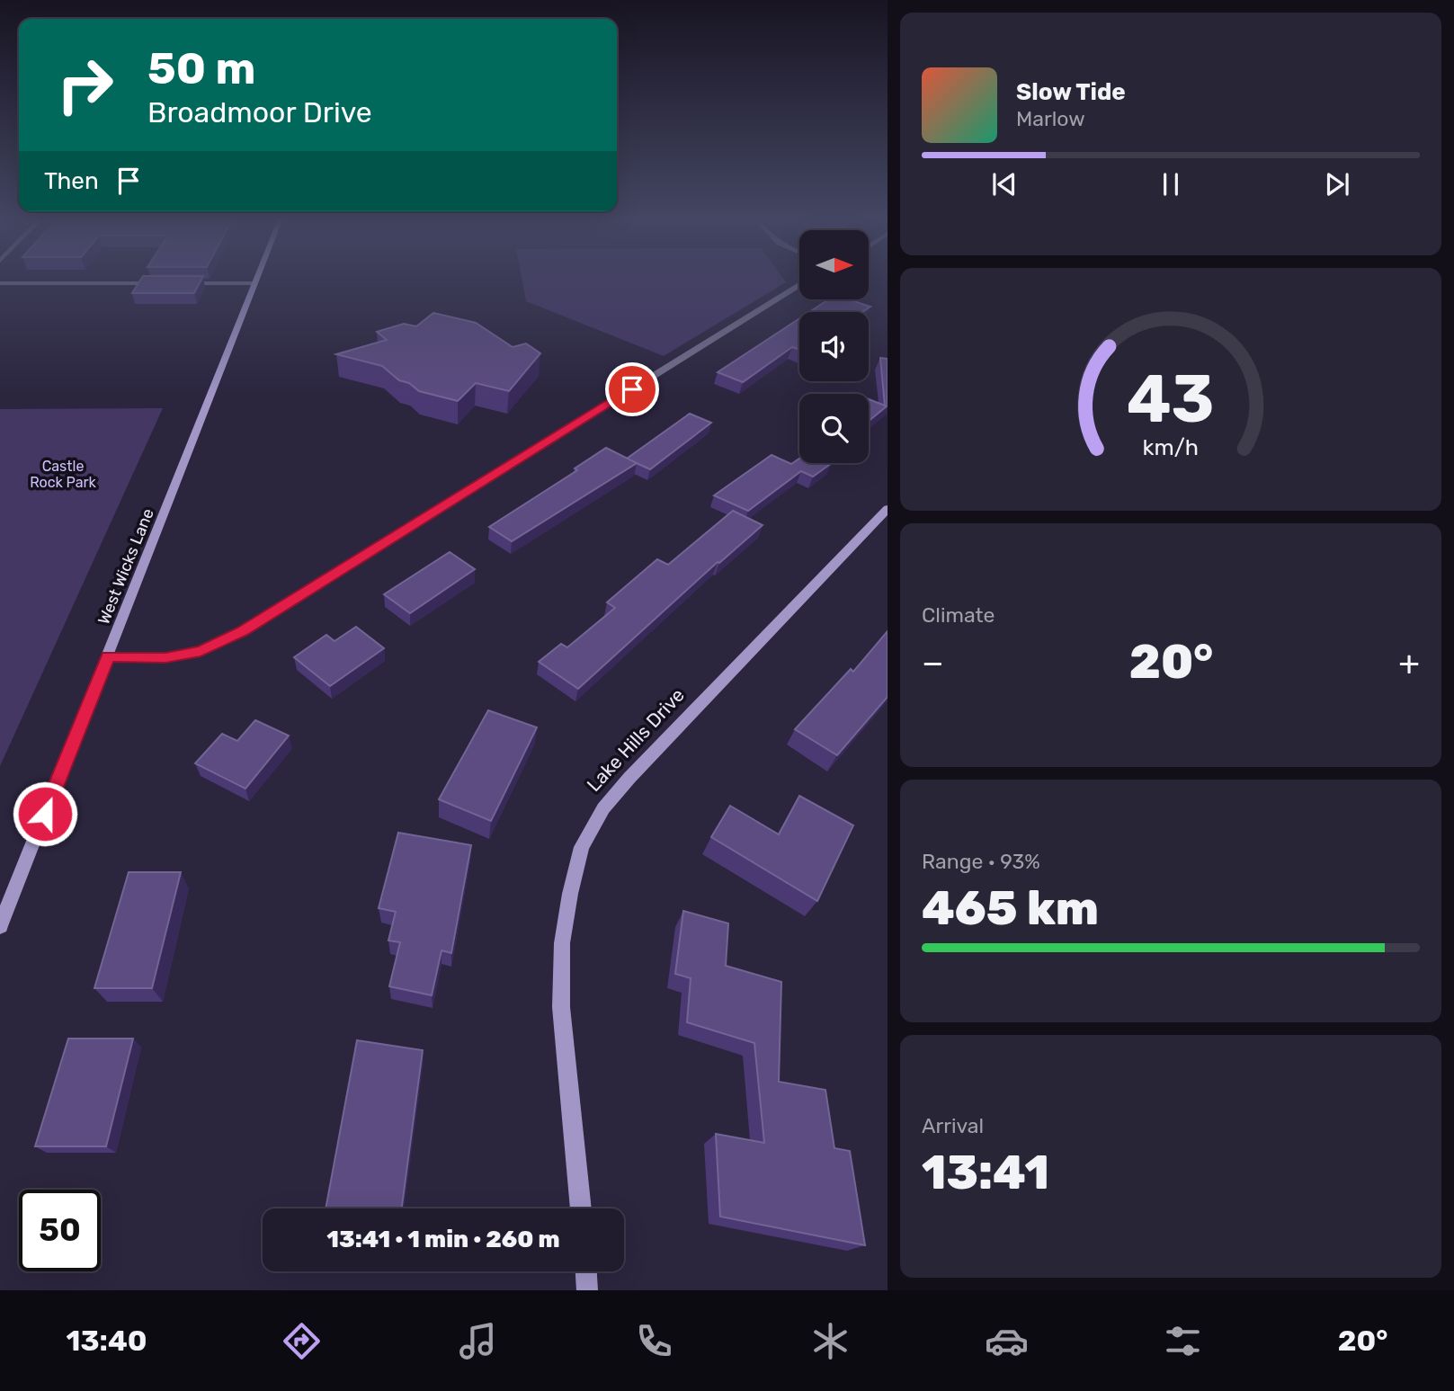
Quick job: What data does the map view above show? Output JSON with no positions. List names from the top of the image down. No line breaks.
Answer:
{"streets":{"main road":["West Wicks Lane","Lake Hills Drive"]},"parks":["Castle Rock Park"],"north":"right","page":{"turn":["50 m","Broadmoor Drive"],"song":["Slow Tide","Marlow"],"then":"Then","tile":["Climate",["Range · 93%","465 km"],["Arrival","13:41"]],"heat":["−","20°","+"],"limit":"50","trip":"13:41 · 1 min · 260 m","tabs":["13:40","20°"],"gauge":["43","km/h"]}}
